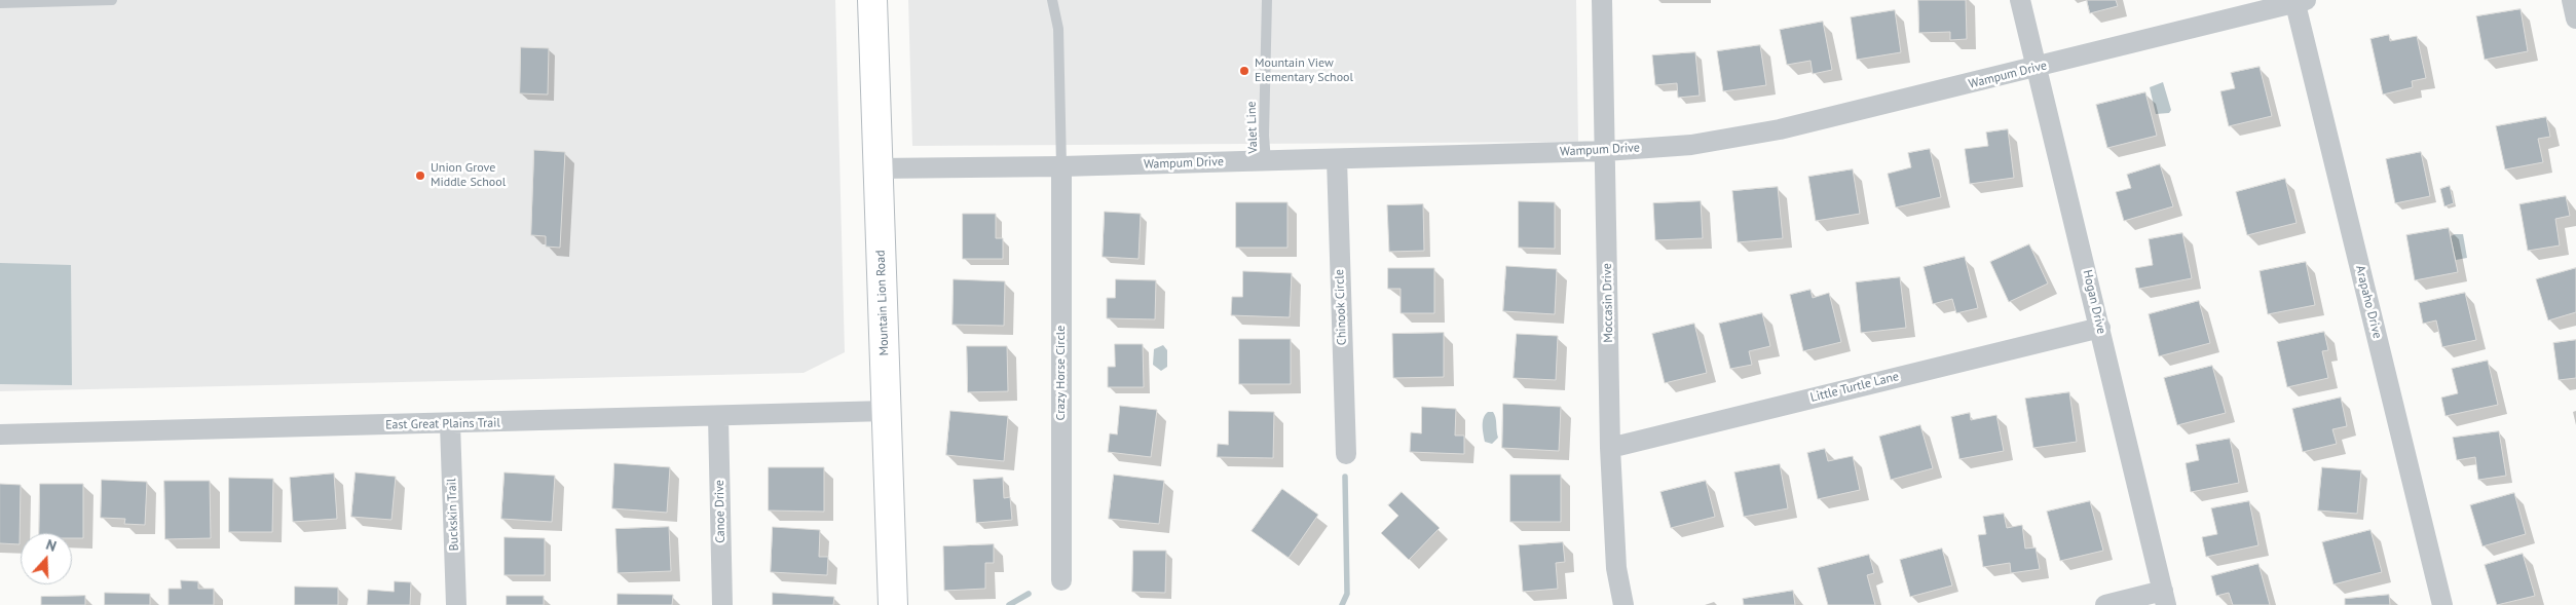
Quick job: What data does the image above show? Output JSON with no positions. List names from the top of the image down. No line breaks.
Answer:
{"streets":{"street":["Wampum Drive","Hogan Drive","Arapaho Drive","Mountain Lion Road","Moccasin Drive","Chinook Circle","Crazy Horse Circle","Little Turtle Lane","East Great Plains Trail","Canoe Drive","Buckskin Trail"],"lane":["Valet Line"]},"crossings":[["Wampum Drive","Valet Line"],["Wampum Drive","Hogan Drive"],["Wampum Drive","Arapaho Drive"],["Wampum Drive","Mountain Lion Road"],["Wampum Drive","Moccasin Drive"],["Wampum Drive","Chinook Circle"],["Wampum Drive","Crazy Horse Circle"],["Hogan Drive","Little Turtle Lane"],["Mountain Lion Road","East Great Plains Trail"],["Moccasin Drive","Little Turtle Lane"],["East Great Plains Trail","Canoe Drive"],["East Great Plains Trail","Buckskin Trail"]],"places":["Mountain View Elementary School","Union Grove Middle School"],"north":"top"}
